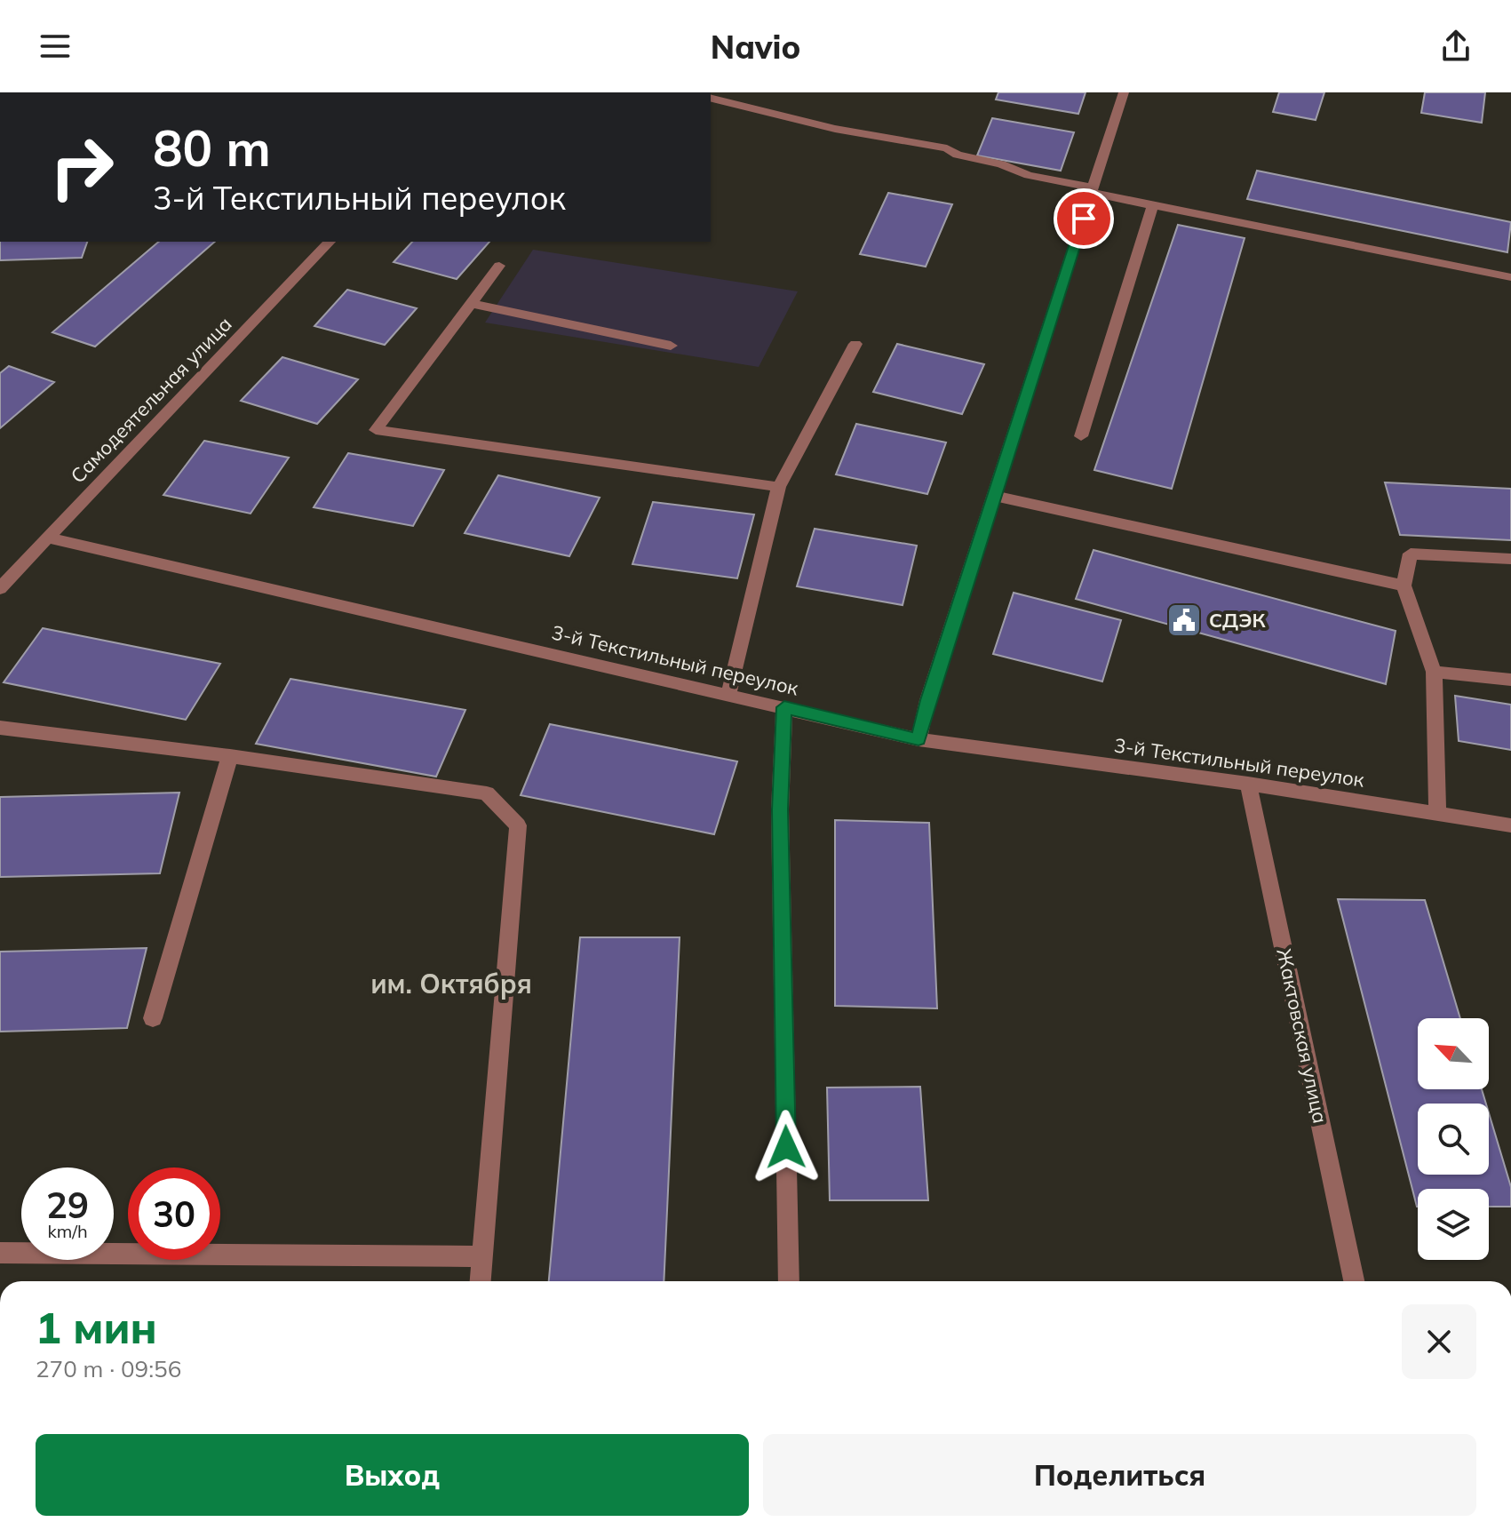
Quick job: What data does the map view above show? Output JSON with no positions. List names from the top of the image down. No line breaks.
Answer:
{"streets":{"street":["Самодеятельная улица","3-й Текстильный переулок","Жактовская улица"]},"crossings":[["Самодеятельная улица","3-й Текстильный переулок"],["3-й Текстильный переулок","Жактовская улица"]],"districts":["им. Октября"],"places":{"public building":["СДЭК"]},"north":"top left","page":{"header":"Navio","turn":["80 m","3-й Текстильный переулок"],"speed":"29 km/h","limit":"30","heading":["1 мин","270 m · 09:56"],"buttons":["Выход","Поделиться"]}}
